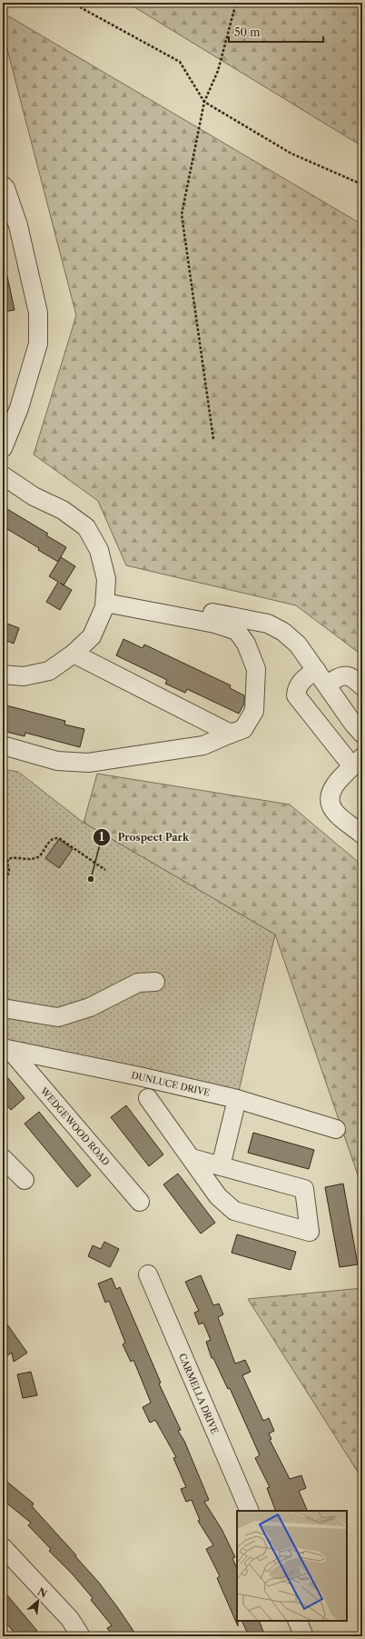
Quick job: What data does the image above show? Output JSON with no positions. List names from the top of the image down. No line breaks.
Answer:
{"streets":{"street":["DUNLUCE DRIVE","WEDGEWOOD ROAD","CARMELLA DRIVE"]},"crossings":[["DUNLUCE DRIVE","WEDGEWOOD ROAD"]],"places":["Prospect Park"],"scale_bar":"50 m","north":"top right"}
